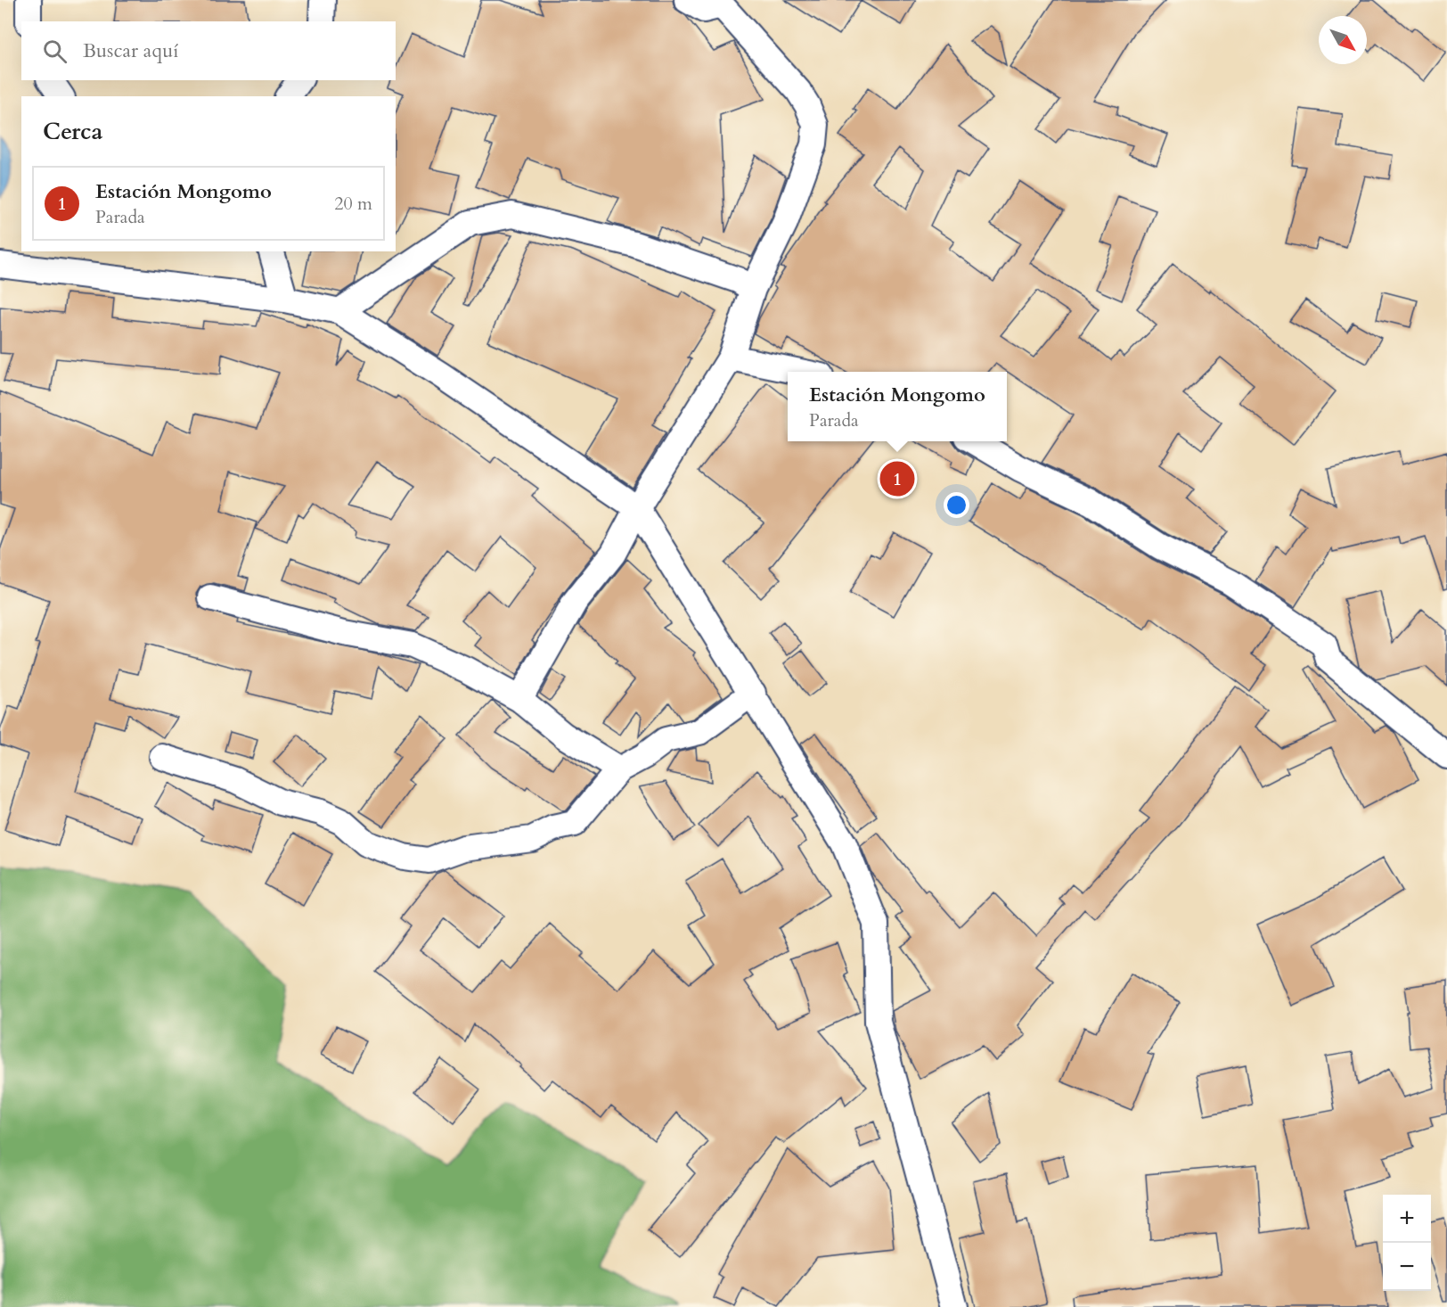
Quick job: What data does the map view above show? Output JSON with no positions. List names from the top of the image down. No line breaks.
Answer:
{"north":"bottom right","page":{"search":"Buscar aquí","heading":"Cerca","list":[{"mark":"1","name":"Estación Mongomo","note":"Parada","value":"20 m"}],"popup":["Estación Mongomo","Parada"],"pins":"1","map_buttons":["+","−"]}}
